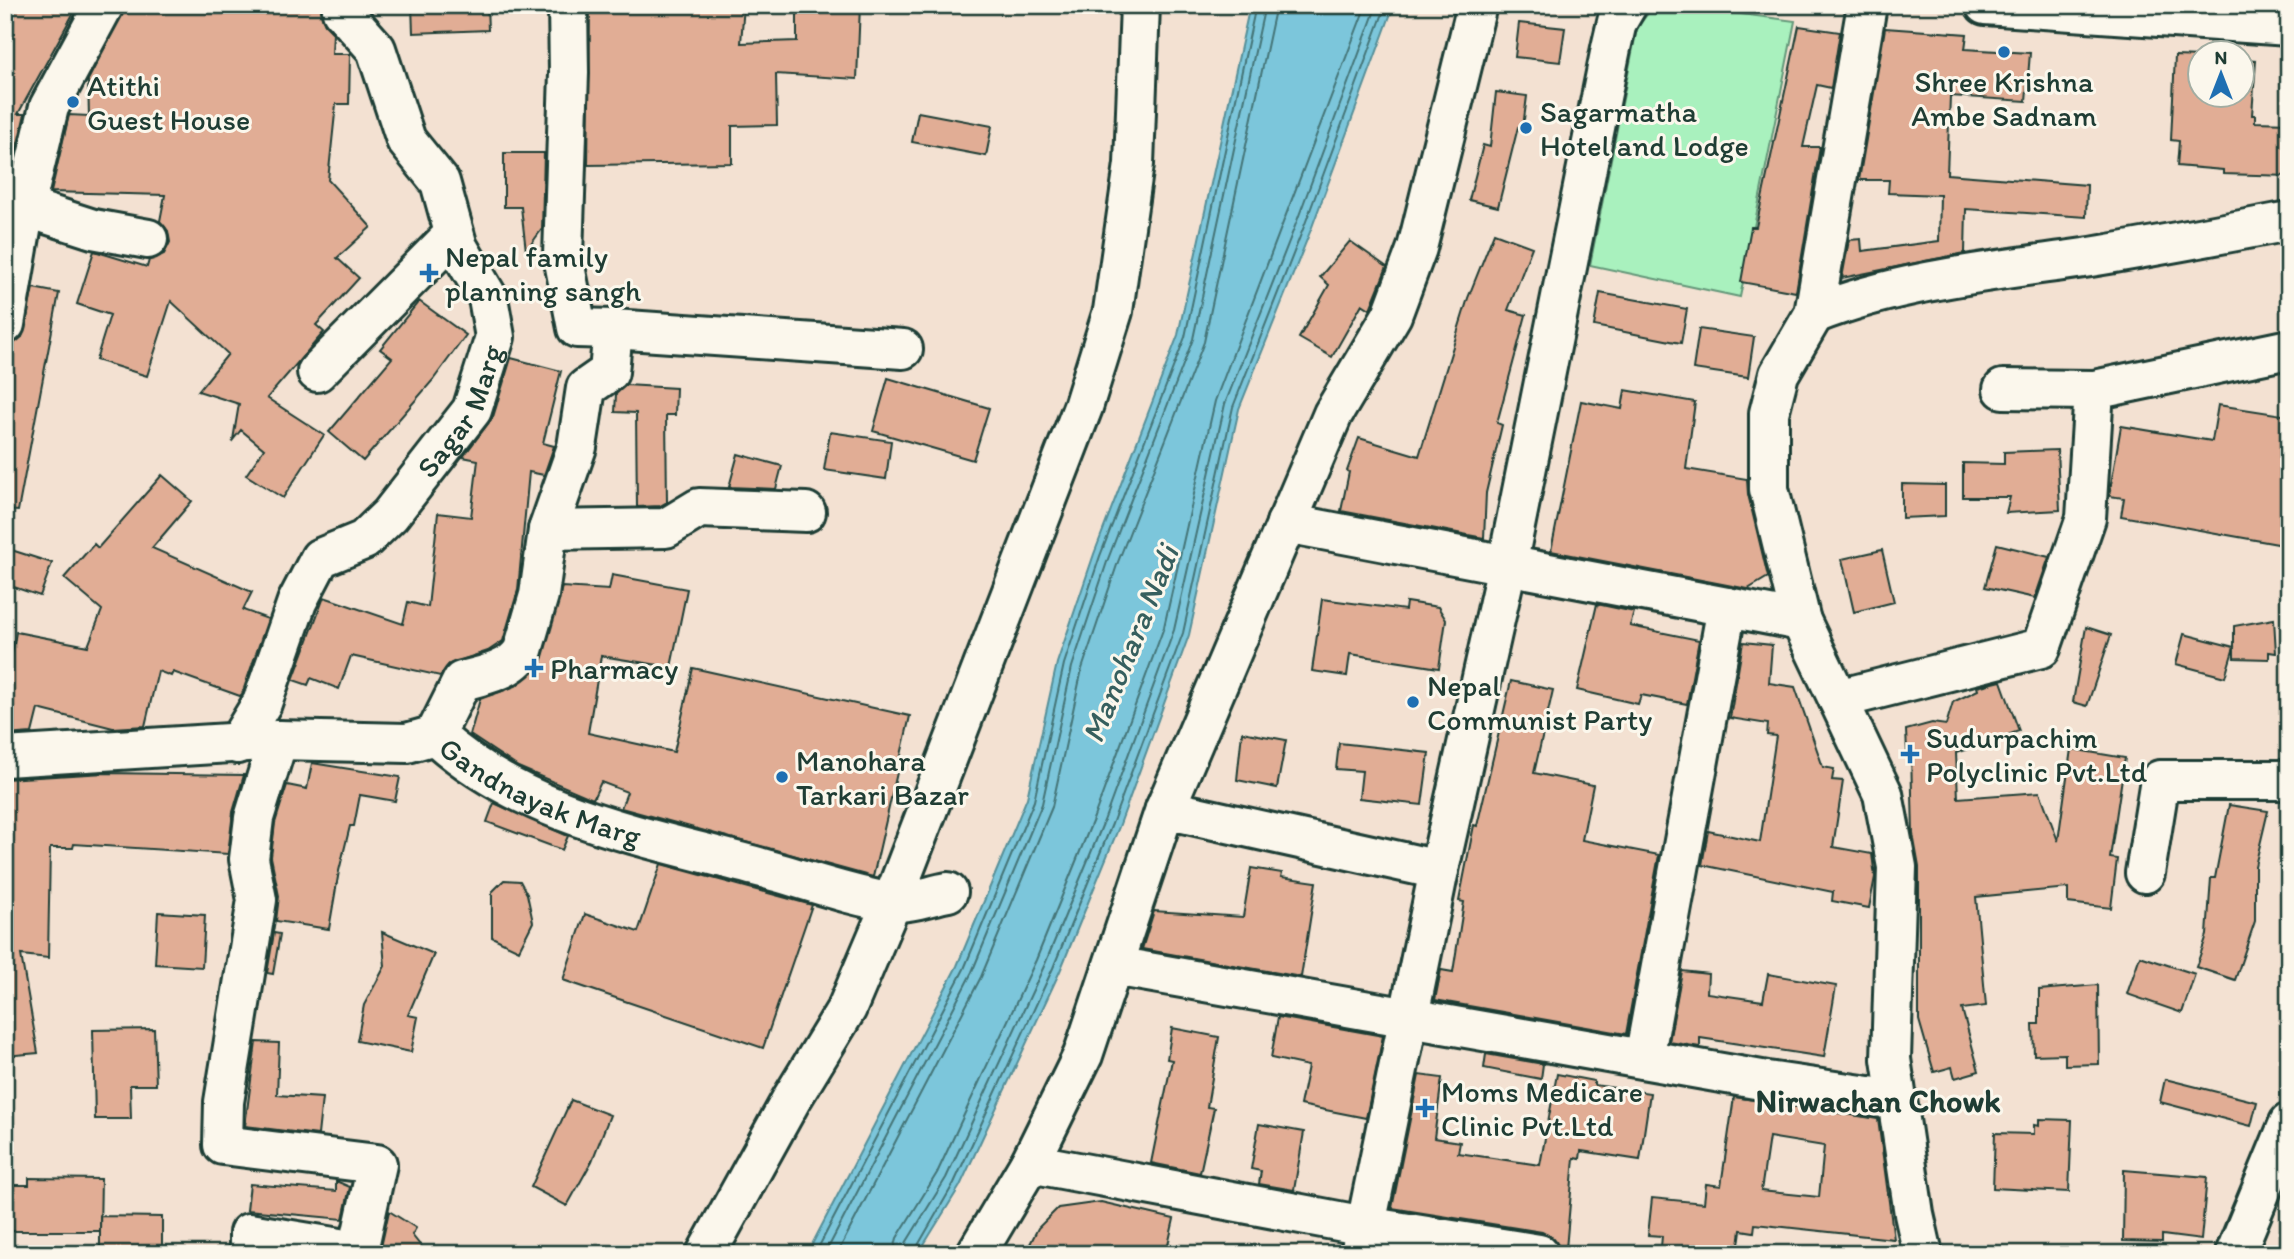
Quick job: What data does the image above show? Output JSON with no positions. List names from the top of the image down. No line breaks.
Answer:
{"streets":{"street":["Sagar Marg","Gandnayak Marg"]},"crossings":[["Sagar Marg","Gandnayak Marg"]],"districts":["Nirwachan Chowk"],"water":["Manohara Nadi"],"places":{"other":["Shree Krishna Ambe Sadnam","Atithi Guest House","Sagarmatha Hotel and Lodge","Nepal Communist Party","Manohara Tarkari Bazar"],"health":["Nepal family planning sangh","Pharmacy","Sudurpachim Polyclinic Pvt.Ltd","Moms Medicare Clinic Pvt.Ltd"]},"north":"top"}
